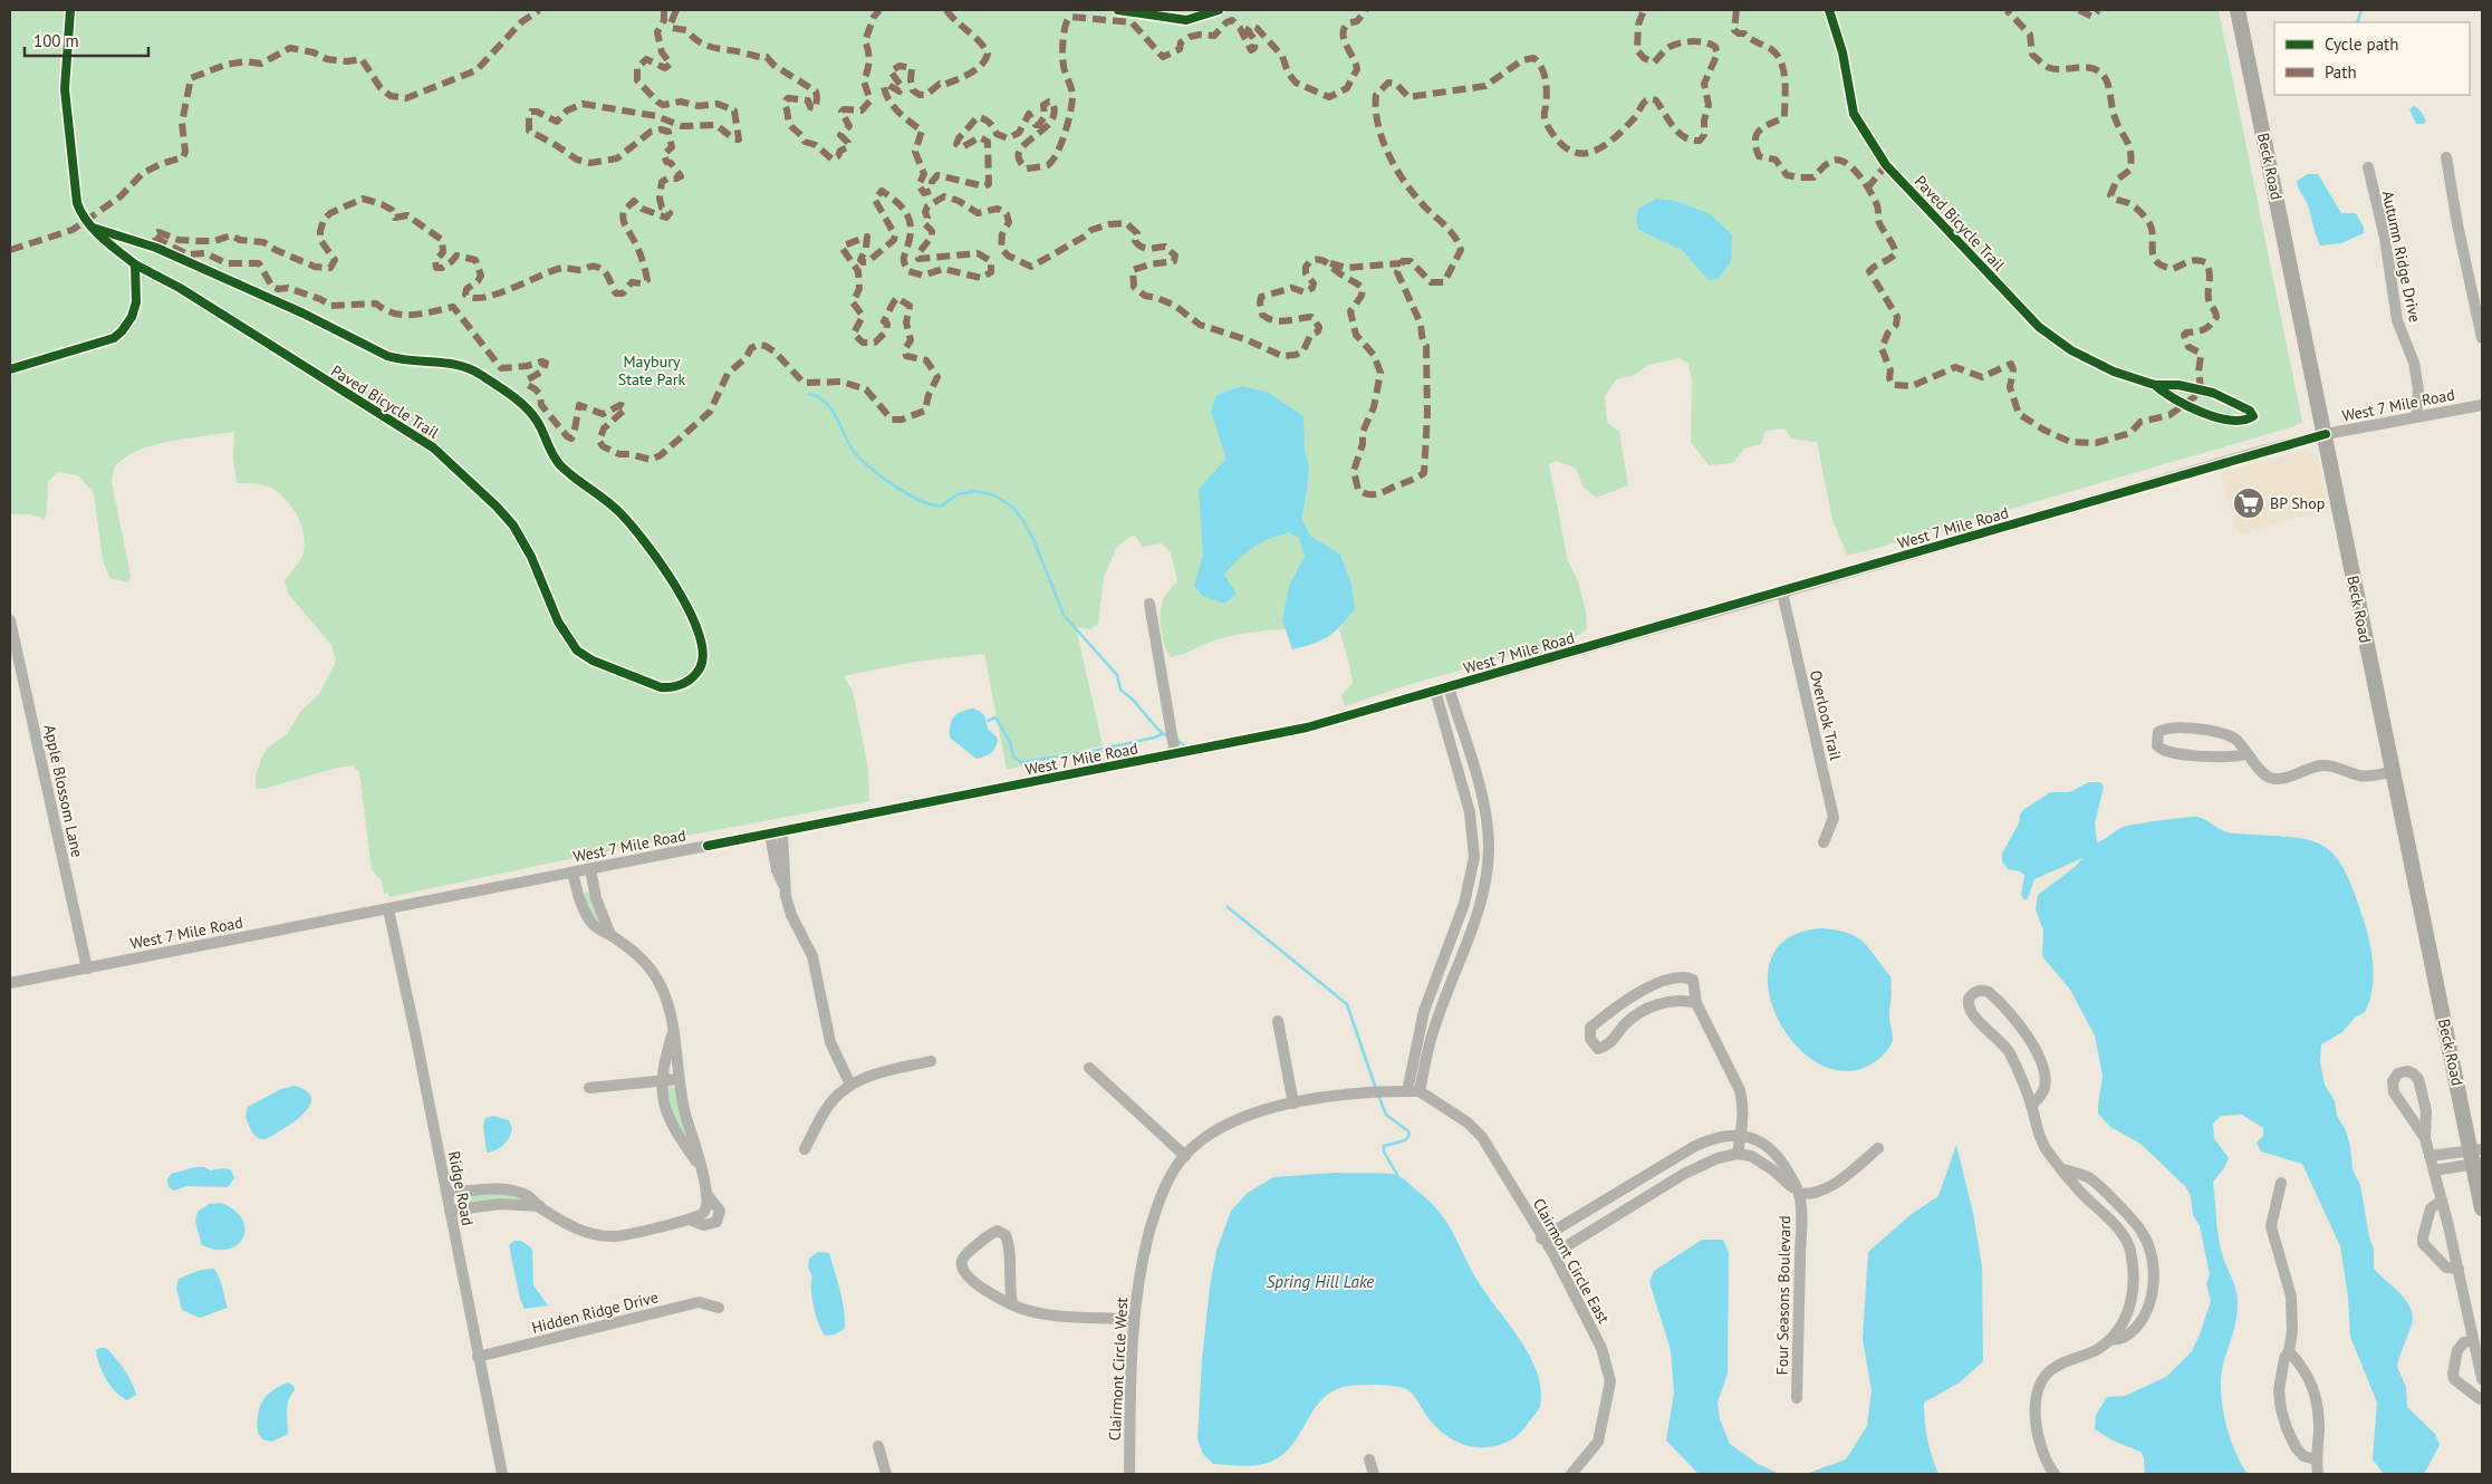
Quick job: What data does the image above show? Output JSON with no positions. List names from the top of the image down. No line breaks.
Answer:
{"streets":{"main road":["Beck Road"],"street":["Autumn Ridge Drive","West 7 Mile Road","Overlook Trail","Apple Blossom Lane","Ridge Road","Clairmont Circle East","Four Seasons Boulevard","Hidden Ridge Drive","Clairmont Circle West"],"cycle path":["Paved Bicycle Trail"]},"crossings":[["Beck Road","West 7 Mile Road"],["Autumn Ridge Drive","West 7 Mile Road"],["West 7 Mile Road","Overlook Trail"],["West 7 Mile Road","Apple Blossom Lane"],["West 7 Mile Road","Ridge Road"],["Ridge Road","Hidden Ridge Drive"],["Clairmont Circle East","Four Seasons Boulevard"],["Clairmont Circle East","Clairmont Circle West"]],"water":["Spring Hill Lake"],"parks":["Maybury State Park"],"places":{"supermarket":["BP Shop"]},"legend":["Cycle path","Path"],"scale_bar":"100 m"}
